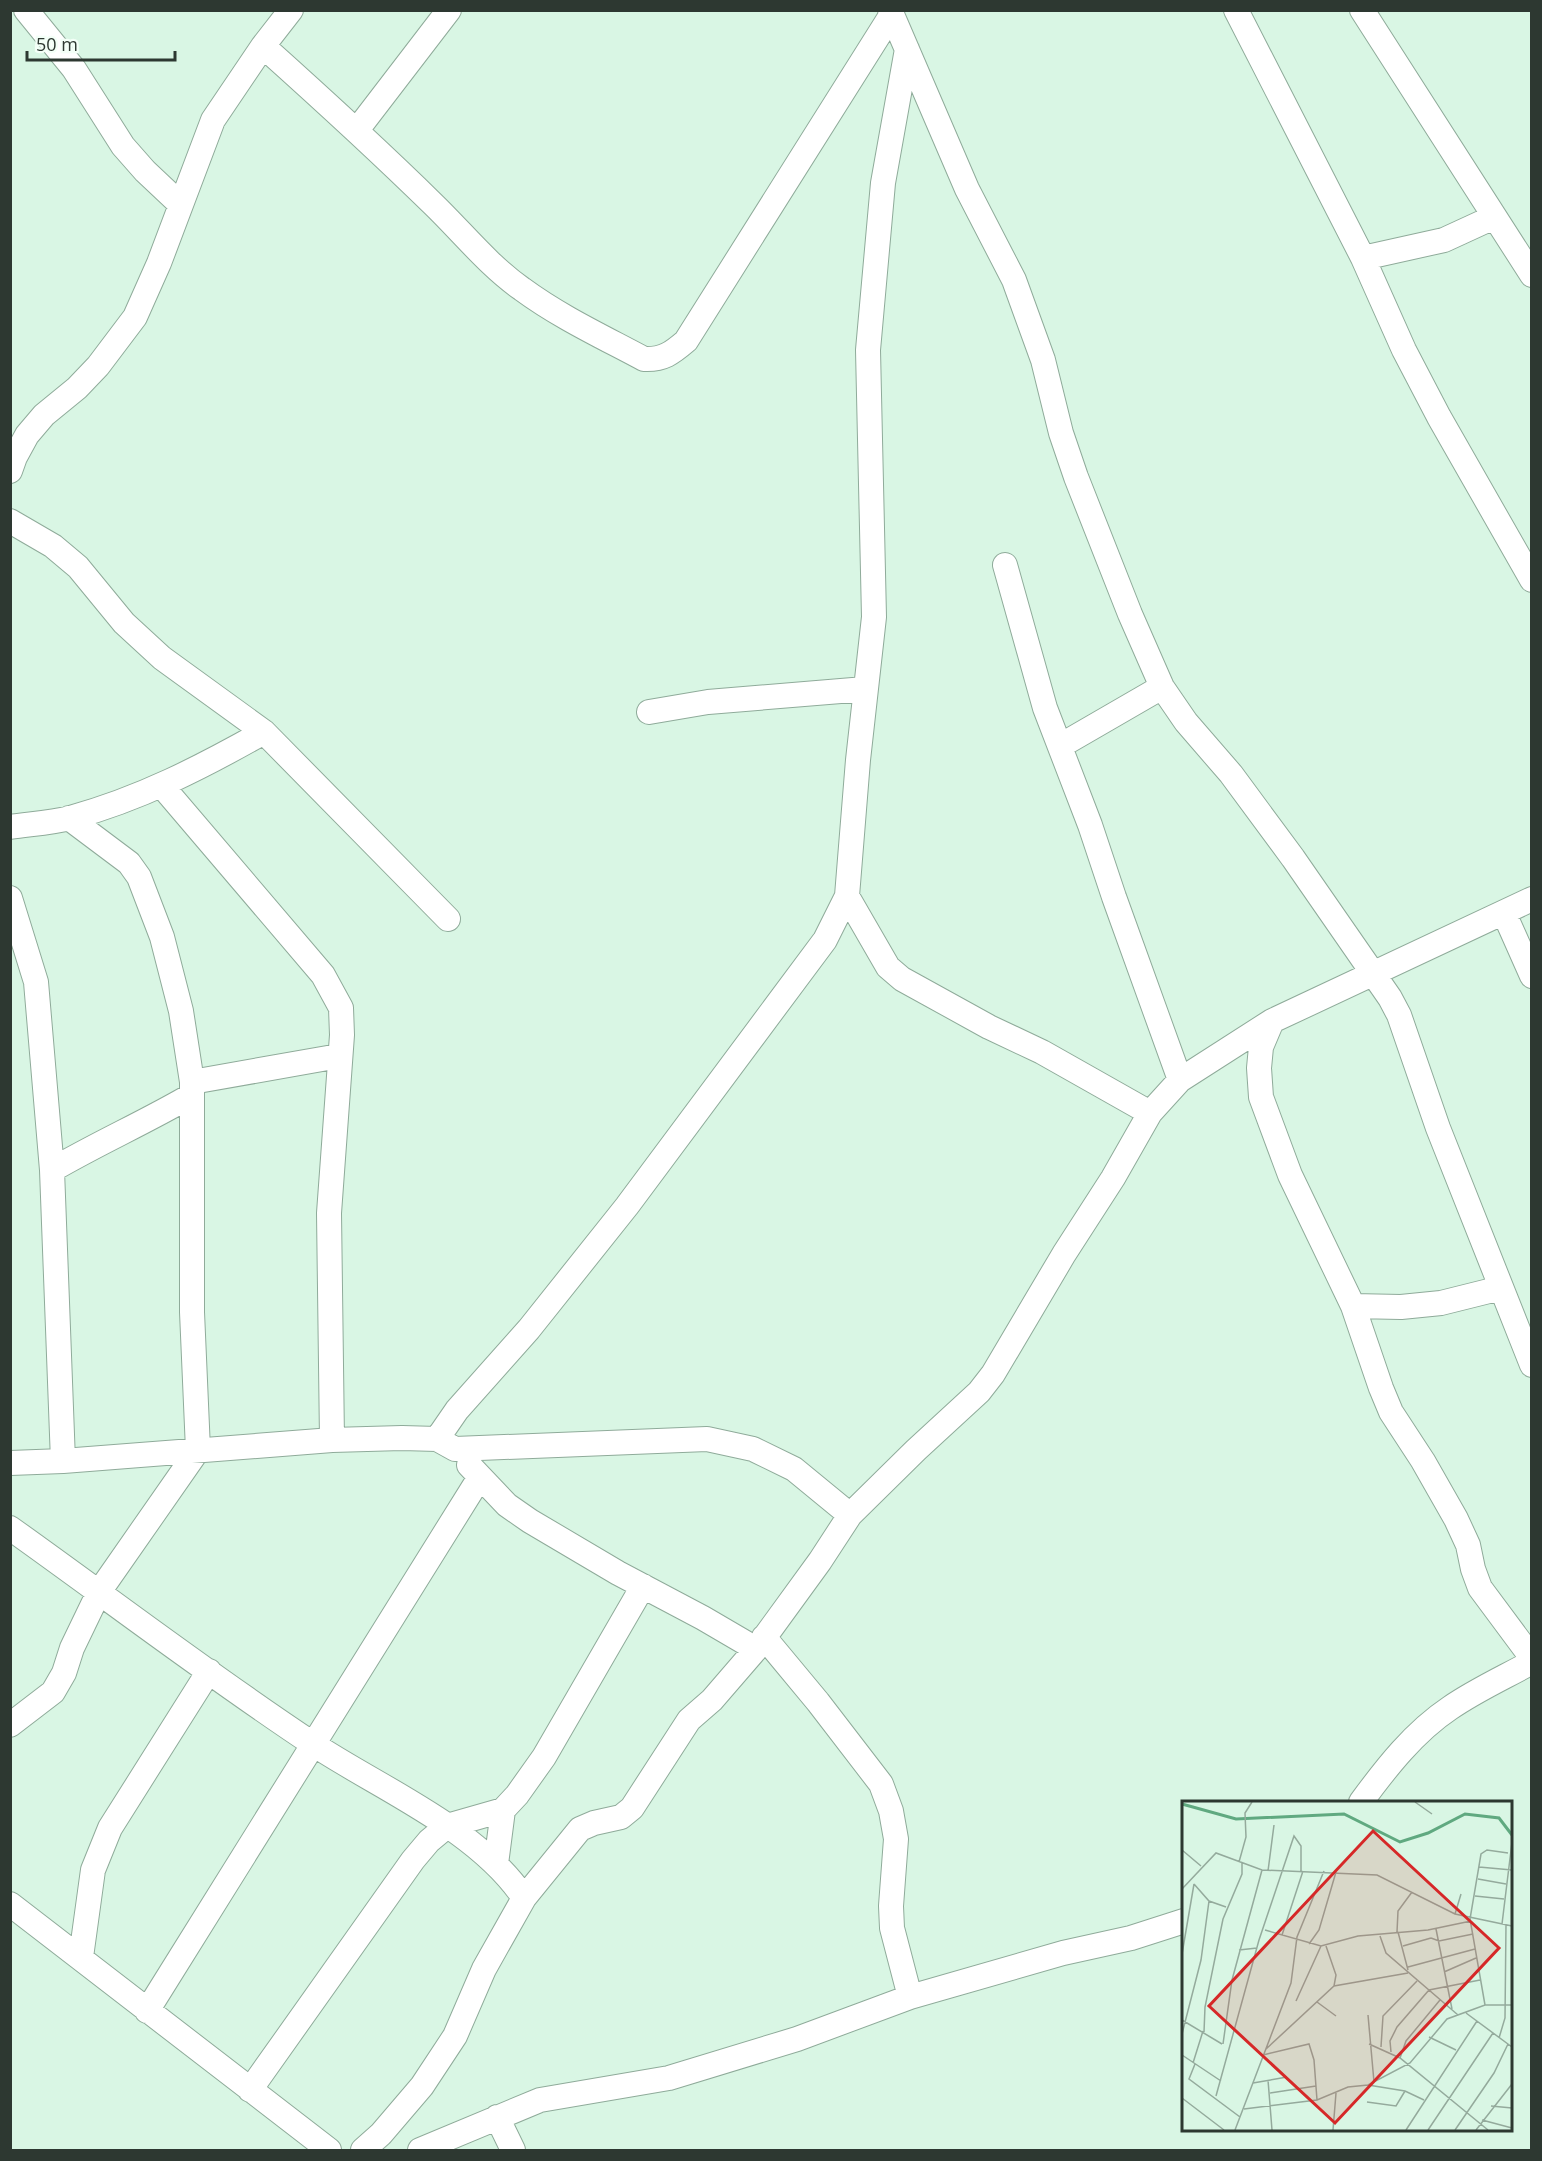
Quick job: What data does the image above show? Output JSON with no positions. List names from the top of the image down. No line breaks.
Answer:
{"scale_bar":"50 m"}
